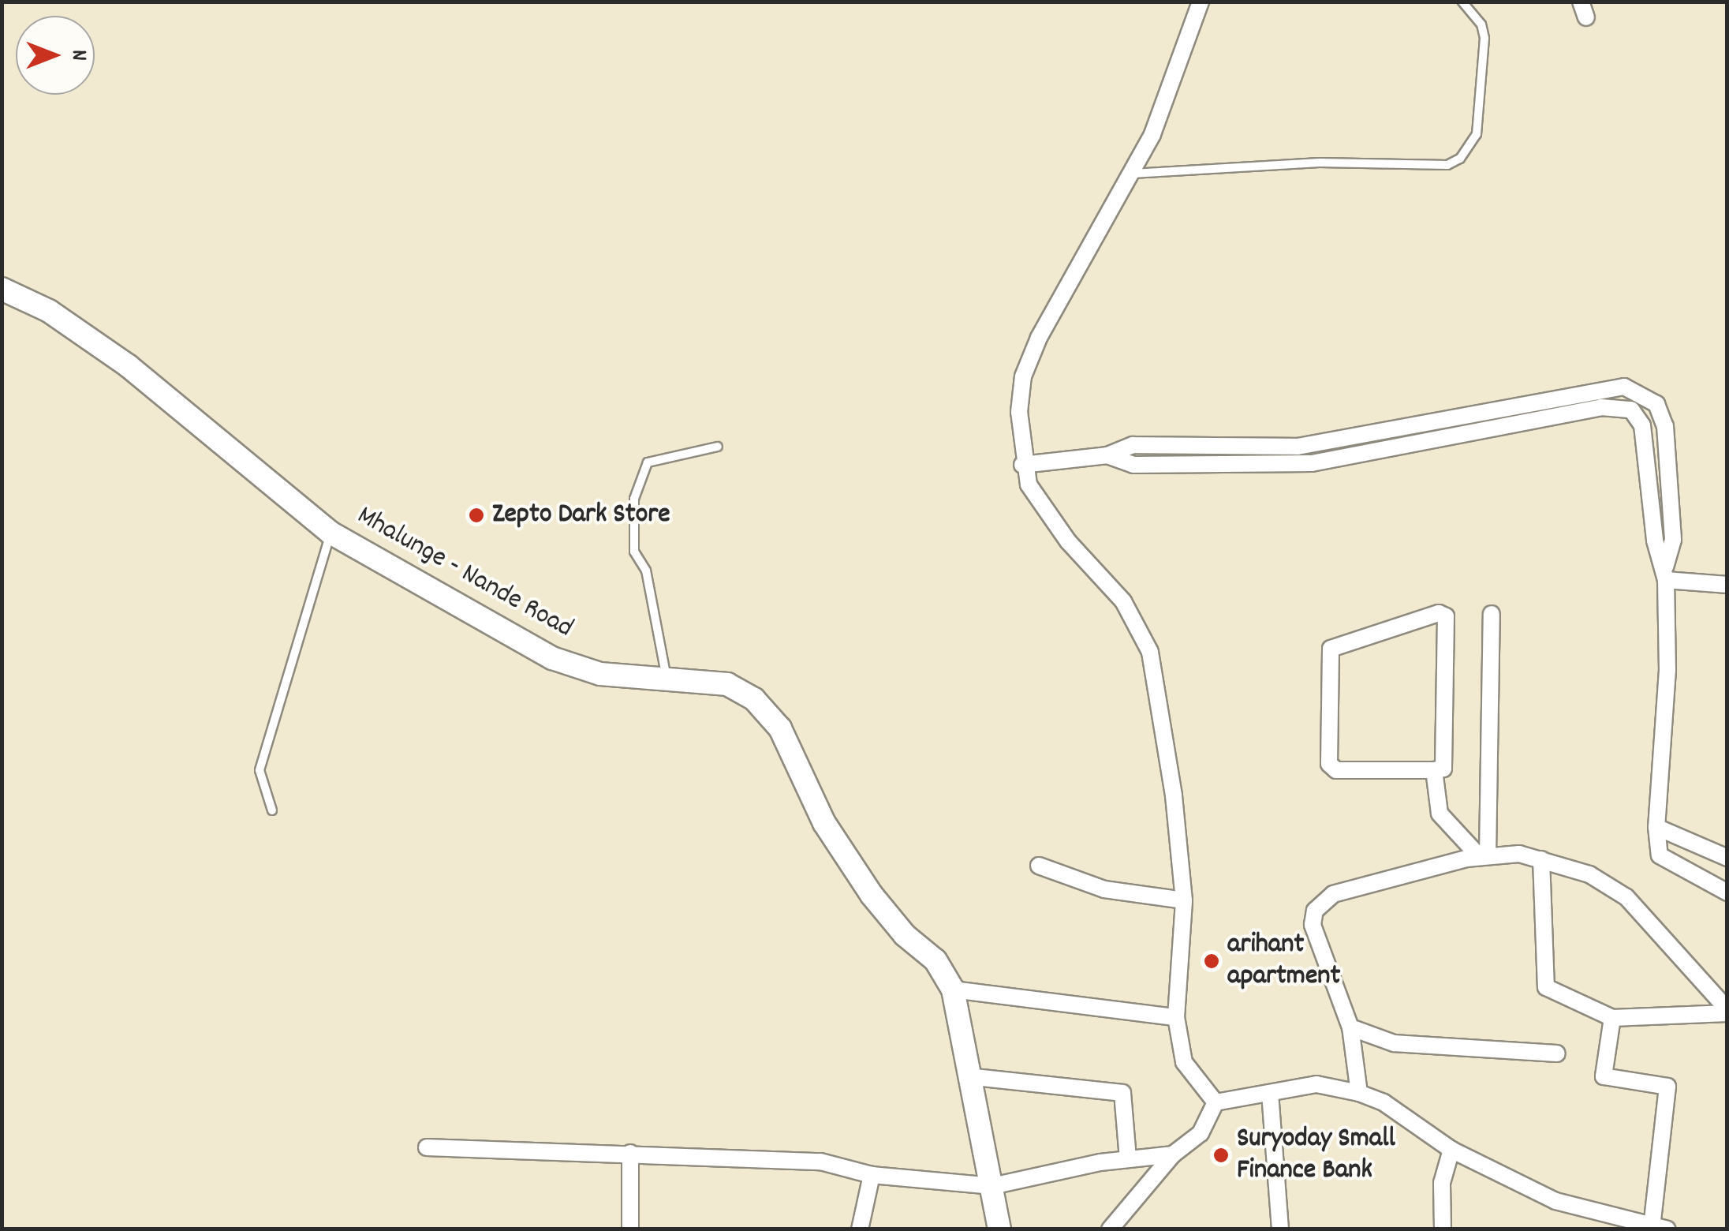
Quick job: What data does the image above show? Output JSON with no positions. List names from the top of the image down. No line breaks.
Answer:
{"streets":{"main road":["Mhalunge - Nande Road"]},"places":["Zepto Dark Store","arihant apartment","Suryoday Small Finance Bank"],"north":"right"}
